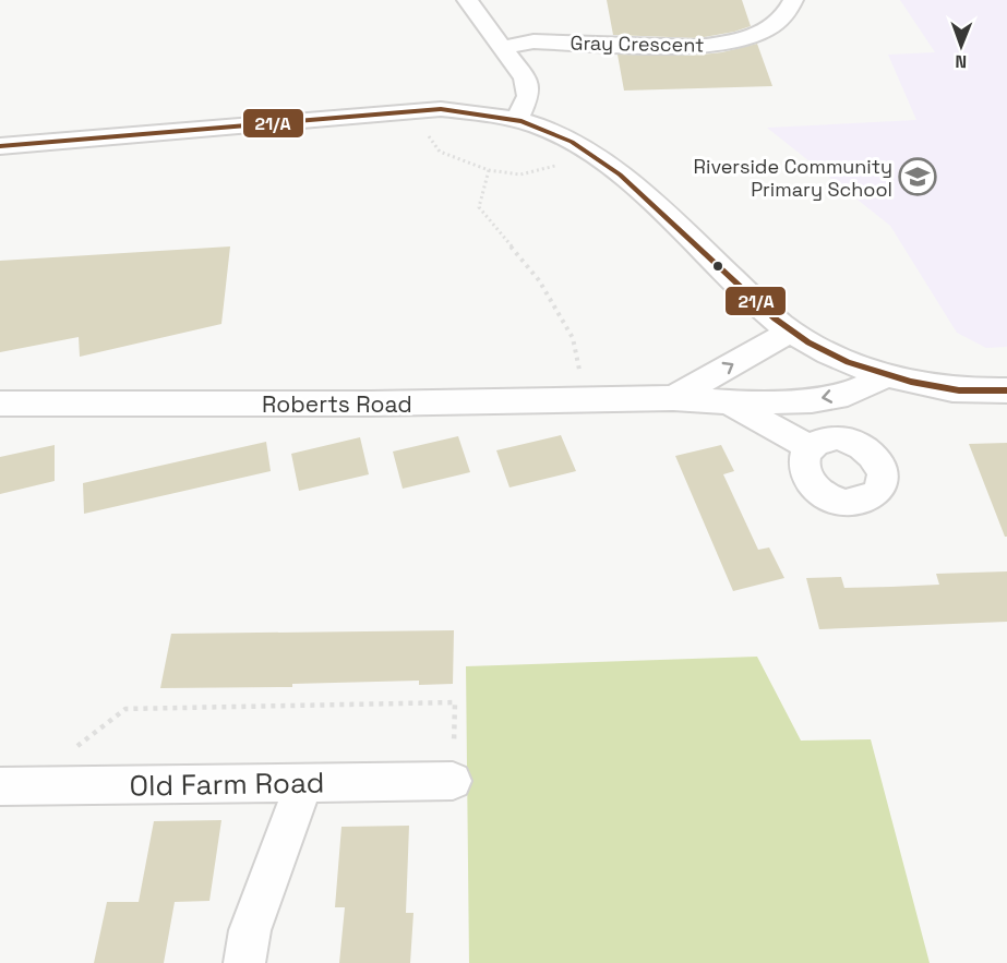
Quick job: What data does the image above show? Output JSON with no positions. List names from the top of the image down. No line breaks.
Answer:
{"streets":{"street":["Gray Crescent","Roberts Road","Old Farm Road"]},"places":{"school or university":["Riverside Community Primary School"]},"lines":["transit line 21/A"],"north":"bottom"}
